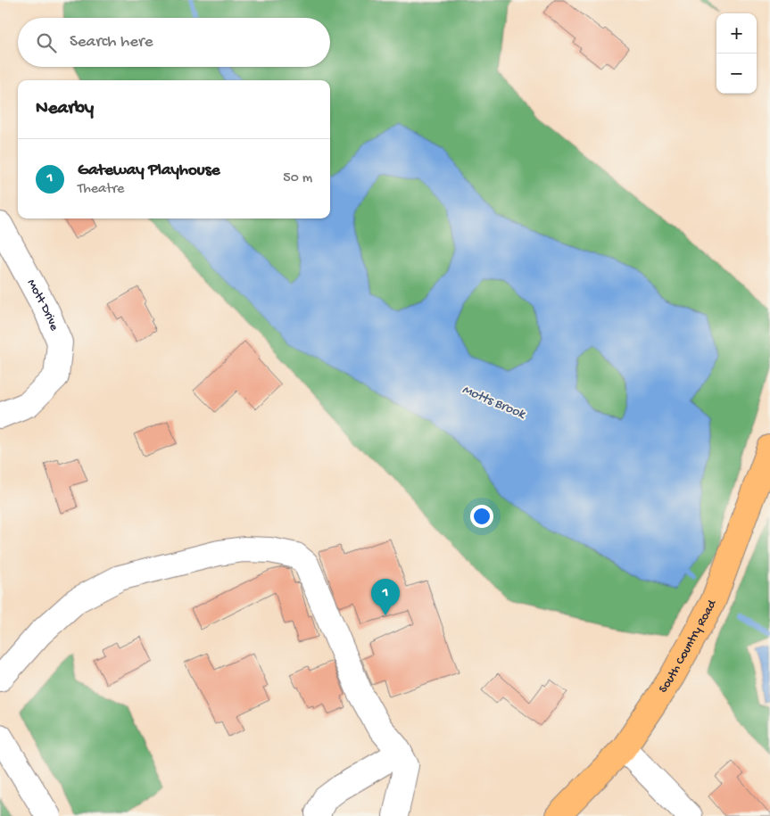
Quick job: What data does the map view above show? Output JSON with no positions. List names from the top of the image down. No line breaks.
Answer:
{"streets":{"main road":["South Country Road"],"street":["Mott Drive"]},"water":["Motts Brook"],"page":{"map_buttons":["+","−"],"search":"Search here","heading":"Nearby","list":[{"mark":"1","name":"Gateway Playhouse","note":"Theatre","value":"50 m"}],"pins":"1"}}
